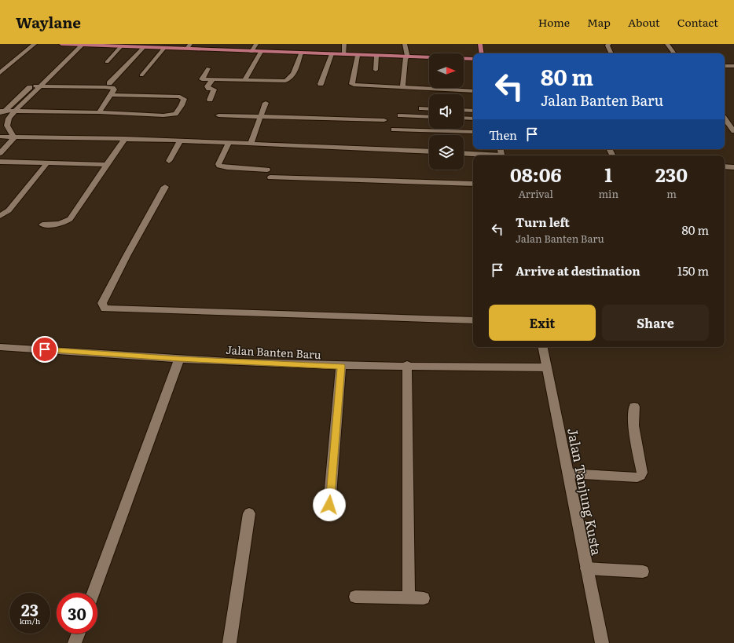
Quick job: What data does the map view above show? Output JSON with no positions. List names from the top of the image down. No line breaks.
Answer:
{"streets":{"street":["Jalan Banten Baru","Jalan Tanjung Kusta"]},"crossings":[["Jalan Banten Baru","Jalan Tanjung Kusta"]],"north":"right","page":{"header":"Waylane","nav":["Home","Map","About","Contact"],"turn":["80 m","Jalan Banten Baru"],"then":"Then","eta":["08:06","Arrival","1","min","230","m"],"list":[{"name":"Turn left","note":"Jalan Banten Baru","value":"80 m"},{"name":"Arrive at destination","value":"150 m"}],"buttons":["Exit","Share"],"speed":"23 km/h","limit":"30"}}
